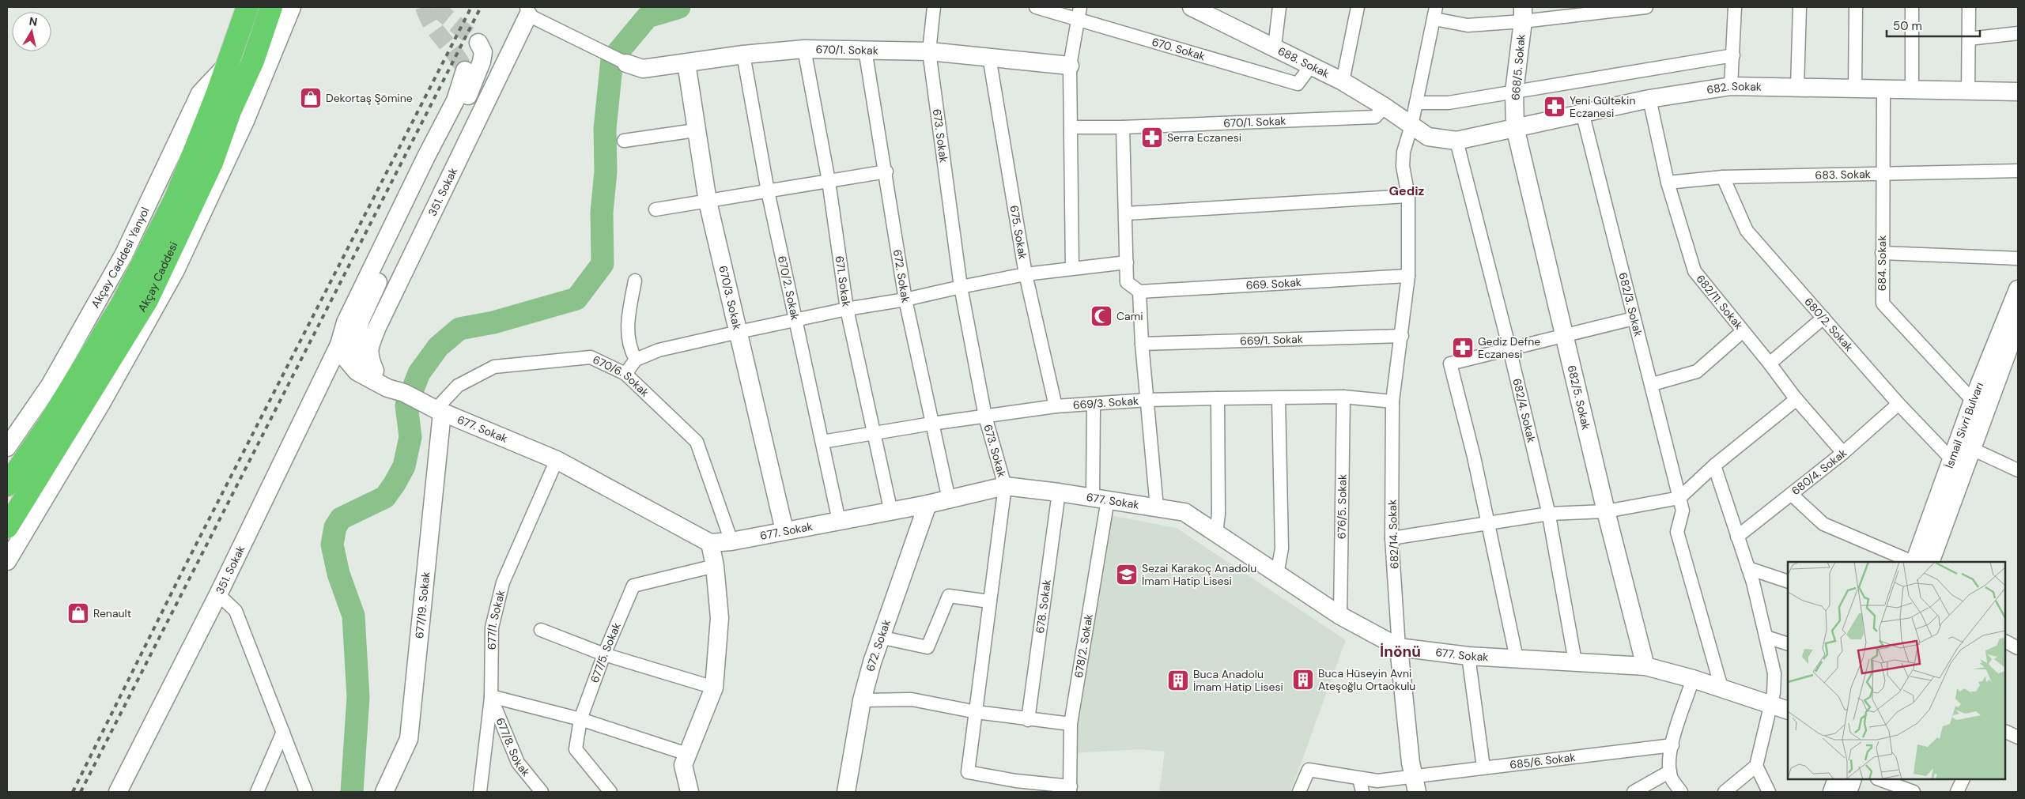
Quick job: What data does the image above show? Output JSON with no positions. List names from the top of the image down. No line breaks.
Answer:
{"streets":{"highway":["Akçay Caddesi"],"street":["670. Sokak","670/1. Sokak","688. Sokak","668/5. Sokak","682. Sokak","673. Sokak","683. Sokak","351. Sokak","675. Sokak","Akçay Caddesi Yanyol","684. Sokak","672. Sokak","671. Sokak","669. Sokak","670/2. Sokak","670/3. Sokak","682/11. Sokak","682/3. Sokak","680/2. Sokak","669/1. Sokak","670/6. Sokak","682/5. Sokak","669/3. Sokak","682/4. Sokak","İsmail Sivri Bulvarı","677. Sokak","680/4. Sokak","676/5. Sokak","682/14. Sokak","677/19. Sokak","678. Sokak","677/1. Sokak","678/2. Sokak","677/5. Sokak","677/8. Sokak","685/6. Sokak"]},"crossings":[["670. Sokak","688. Sokak"],["670/1. Sokak","688. Sokak"],["670/1. Sokak","673. Sokak"],["670/1. Sokak","675. Sokak"],["670/1. Sokak","672. Sokak"],["670/1. Sokak","671. Sokak"],["670/1. Sokak","670/2. Sokak"],["670/1. Sokak","670/3. Sokak"],["688. Sokak","682. Sokak"],["688. Sokak","682/4. Sokak"],["688. Sokak","682/14. Sokak"],["668/5. Sokak","682. Sokak"],["668/5. Sokak","682/5. Sokak"],["682. Sokak","684. Sokak"],["682. Sokak","682/11. Sokak"],["682. Sokak","682/3. Sokak"],["682. Sokak","682/5. Sokak"],["682. Sokak","682/4. Sokak"],["673. Sokak","669/3. Sokak"],["673. Sokak","677. Sokak"],["673. Sokak","678/2. Sokak"],["683. Sokak","684. Sokak"],["683. Sokak","682/11. Sokak"],["683. Sokak","680/2. Sokak"],["351. Sokak","677. Sokak"],["675. Sokak","669/3. Sokak"],["Akçay Caddesi Yanyol","Akçay Caddesi"],["684. Sokak","İsmail Sivri Bulvarı"],["672. Sokak","669/3. Sokak"],["672. Sokak","677. Sokak"],["671. Sokak","669/3. Sokak"],["671. Sokak","677. Sokak"],["669. Sokak","682/14. Sokak"],["670/2. Sokak","669/3. Sokak"],["670/2. Sokak","677. Sokak"],["670/3. Sokak","677. Sokak"],["682/11. Sokak","680/4. Sokak"],["682/3. Sokak","677. Sokak"],["680/2. Sokak","İsmail Sivri Bulvarı"],["680/2. Sokak","680/4. Sokak"],["669/1. Sokak","682/14. Sokak"],["670/6. Sokak","677. Sokak"],["670/6. Sokak","677/19. Sokak"],["682/5. Sokak","677. Sokak"],["669/3. Sokak","676/5. Sokak"],["669/3. Sokak","682/14. Sokak"],["669/3. Sokak","678/2. Sokak"],["682/4. Sokak","677. Sokak"],["677. Sokak","676/5. Sokak"],["677. Sokak","682/14. Sokak"],["677. Sokak","677/19. Sokak"],["677. Sokak","678. Sokak"],["677. Sokak","677/1. Sokak"],["677. Sokak","678/2. Sokak"],["682/14. Sokak","685/6. Sokak"],["677/1. Sokak","677/8. Sokak"]],"districts":["Gediz","İnönü"],"places":{"shop":["Dekortaş Şömine","Renault"],"pharmacy":["Yeni Gültekin Eczanesi","Serra Eczanesi","Gediz Defne Eczanesi"],"mosque":["Cami"],"school or university":["Sezai Karakoç Anadolu İmam Hatip Lisesi"],"building":["Buca Hüseyin Avni Ateşoğlu Ortaokulu","Buca Anadolu İmam Hatip Lisesi"]},"scale_bar":"50 m","north":"top"}
